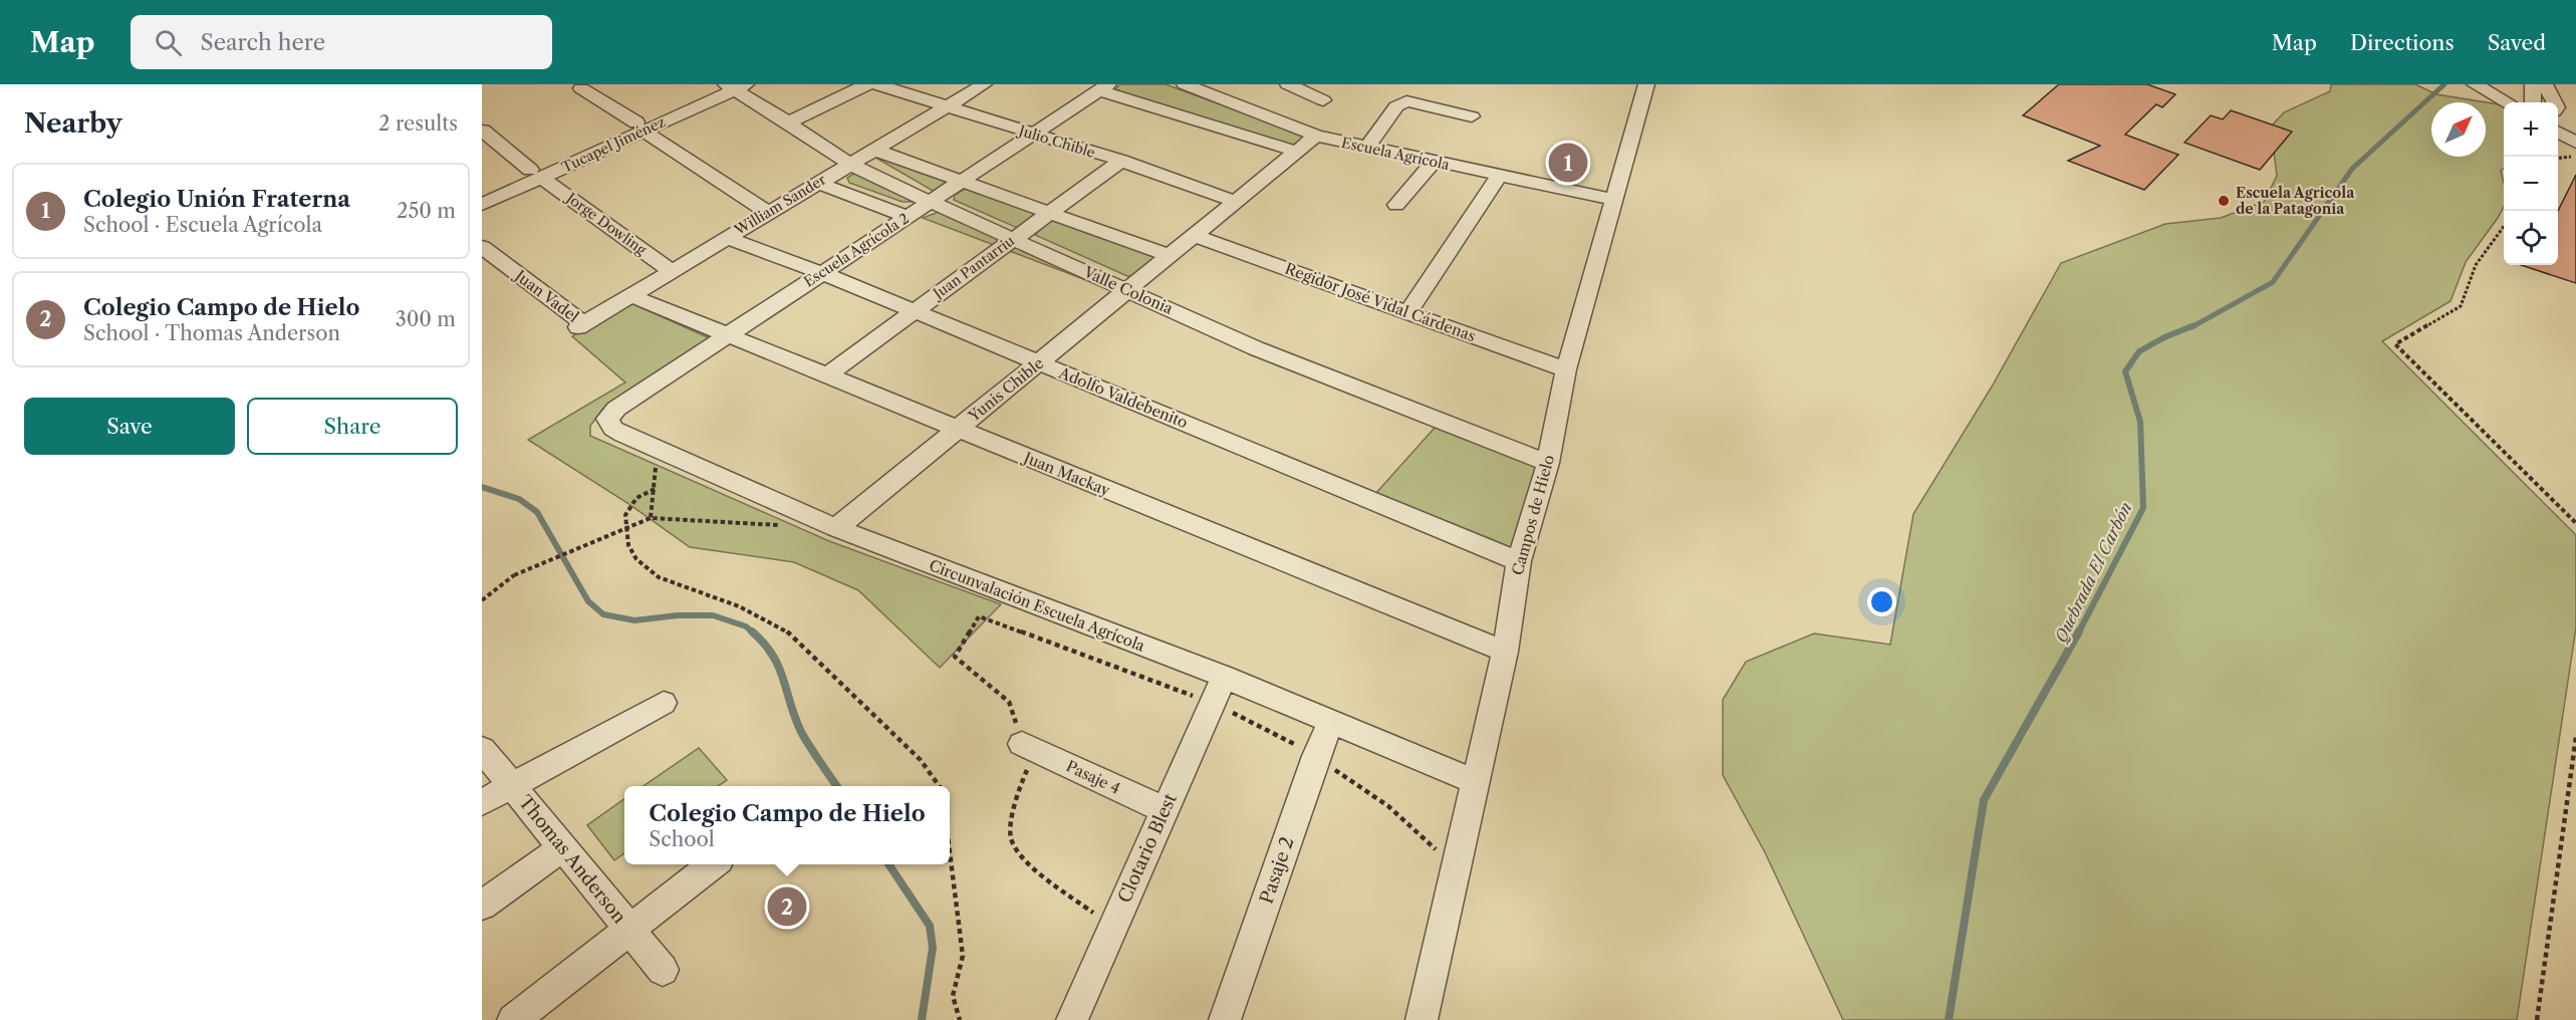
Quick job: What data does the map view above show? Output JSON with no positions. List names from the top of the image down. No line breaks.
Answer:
{"streets":{"street":["Julio Chible","Tucapel Jiménez","Escuela Agrícola","William Sander","Jorge Dowling","Escuela Agrícola 2","Juan Pantarriu","Valle Colonia","Juan Vadel","Regidor José Vidal Cárdenas","Yunis Chible","Adolfo Valdebenito","Juan Mackay","Campos de Hielo","Circunvalación Escuela Agrícola","Pasaje 4","Clotario Blest","Thomas Anderson","Pasaje 2"]},"crossings":[["Julio Chible","William Sander"],["Julio Chible","Escuela Agrícola 2"],["Julio Chible","Juan Pantarriu"],["Julio Chible","Yunis Chible"],["Tucapel Jiménez","Jorge Dowling"],["Tucapel Jiménez","Valle Colonia"],["Escuela Agrícola","Yunis Chible"],["Escuela Agrícola","Campos de Hielo"],["William Sander","Jorge Dowling"],["William Sander","Valle Colonia"],["William Sander","Juan Vadel"],["William Sander","Adolfo Valdebenito"],["William Sander","Juan Mackay"],["Escuela Agrícola 2","Valle Colonia"],["Escuela Agrícola 2","Adolfo Valdebenito"],["Escuela Agrícola 2","Juan Mackay"],["Escuela Agrícola 2","Circunvalación Escuela Agrícola"],["Juan Pantarriu","Valle Colonia"],["Juan Pantarriu","Adolfo Valdebenito"],["Juan Pantarriu","Juan Mackay"],["Valle Colonia","Yunis Chible"],["Valle Colonia","Campos de Hielo"],["Regidor José Vidal Cárdenas","Yunis Chible"],["Regidor José Vidal Cárdenas","Campos de Hielo"],["Yunis Chible","Adolfo Valdebenito"],["Yunis Chible","Juan Mackay"],["Yunis Chible","Circunvalación Escuela Agrícola"],["Adolfo Valdebenito","Campos de Hielo"],["Juan Mackay","Campos de Hielo"],["Campos de Hielo","Circunvalación Escuela Agrícola"],["Circunvalación Escuela Agrícola","Clotario Blest"],["Circunvalación Escuela Agrícola","Pasaje 2"],["Pasaje 4","Clotario Blest"]],"water":["Quebrada El Carbón"],"places":["Escuela Agricola de la Patagonia"],"north":"top right","page":{"header":"Map","search":"Search here","nav":["Map","Directions","Saved"],"heading":["Nearby","2 results"],"map_buttons":["+","−"],"pins":["1","2"],"list":[{"mark":"1","name":"Colegio Unión Fraterna","note":"School · Escuela Agrícola","value":"250 m"},{"mark":"2","name":"Colegio Campo de Hielo","note":"School · Thomas Anderson","value":"300 m"}],"buttons":["Save","Share"],"popup":["Colegio Campo de Hielo","School"]}}
